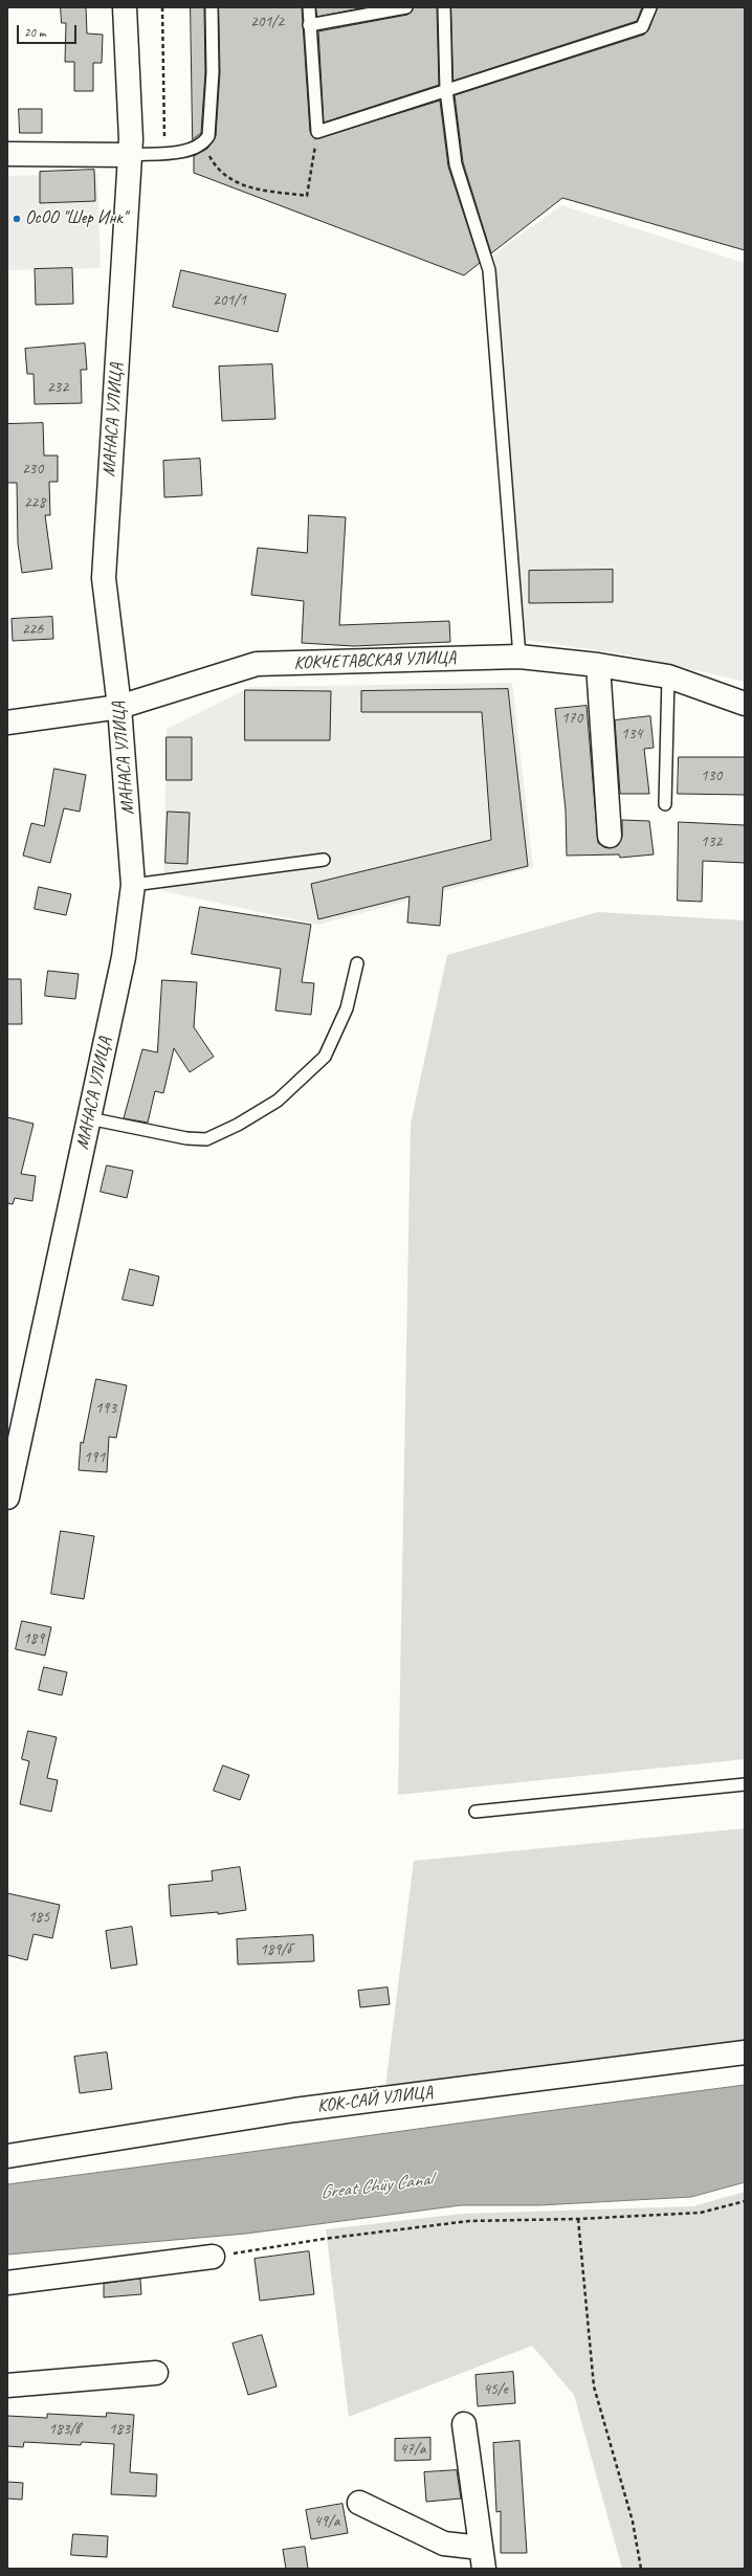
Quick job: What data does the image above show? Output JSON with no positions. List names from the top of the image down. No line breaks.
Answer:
{"streets":{"street":["МАНАСА УЛИЦА","КОКЧЕТАВСКАЯ УЛИЦА","КОК-САЙ УЛИЦА"]},"crossings":[["МАНАСА УЛИЦА","КОКЧЕТАВСКАЯ УЛИЦА"]],"water":["Great Chüy Canal"],"places":["ОсОО \"Шер Инк\""],"house_numbers":["201/2","201/1","232","230","228","226","170","134","130","132","193","191","189","185","189/б","45/е","183/в","183","47/а","49/а"],"scale_bar":"20 m"}
